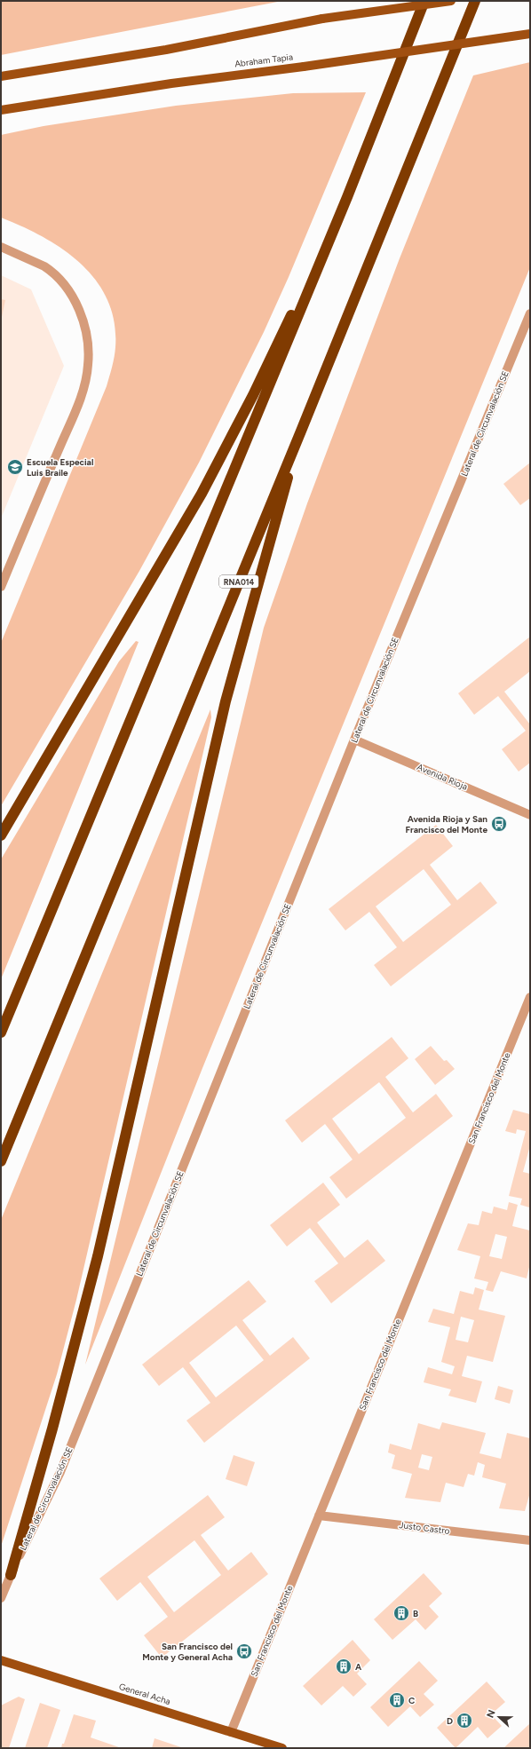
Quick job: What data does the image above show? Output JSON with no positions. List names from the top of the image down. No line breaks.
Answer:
{"streets":{"highway":["RNA014"],"main road":["Abraham Tapia","General Acha"],"street":["Lateral de Circunvalación SE","Avenida Rioja","San Francisco del Monte","Justo Castro"]},"crossings":[["Lateral de Circunvalación SE","Avenida Rioja"],["San Francisco del Monte","Justo Castro"],["San Francisco del Monte","General Acha"]],"places":{"school or university":["Escuela Especial Luis Braile"],"bus stop":["Avenida Rioja y San Francisco del Monte","San Francisco del Monte y General Acha"],"building":["B","A","C","D"]},"north":"left"}
